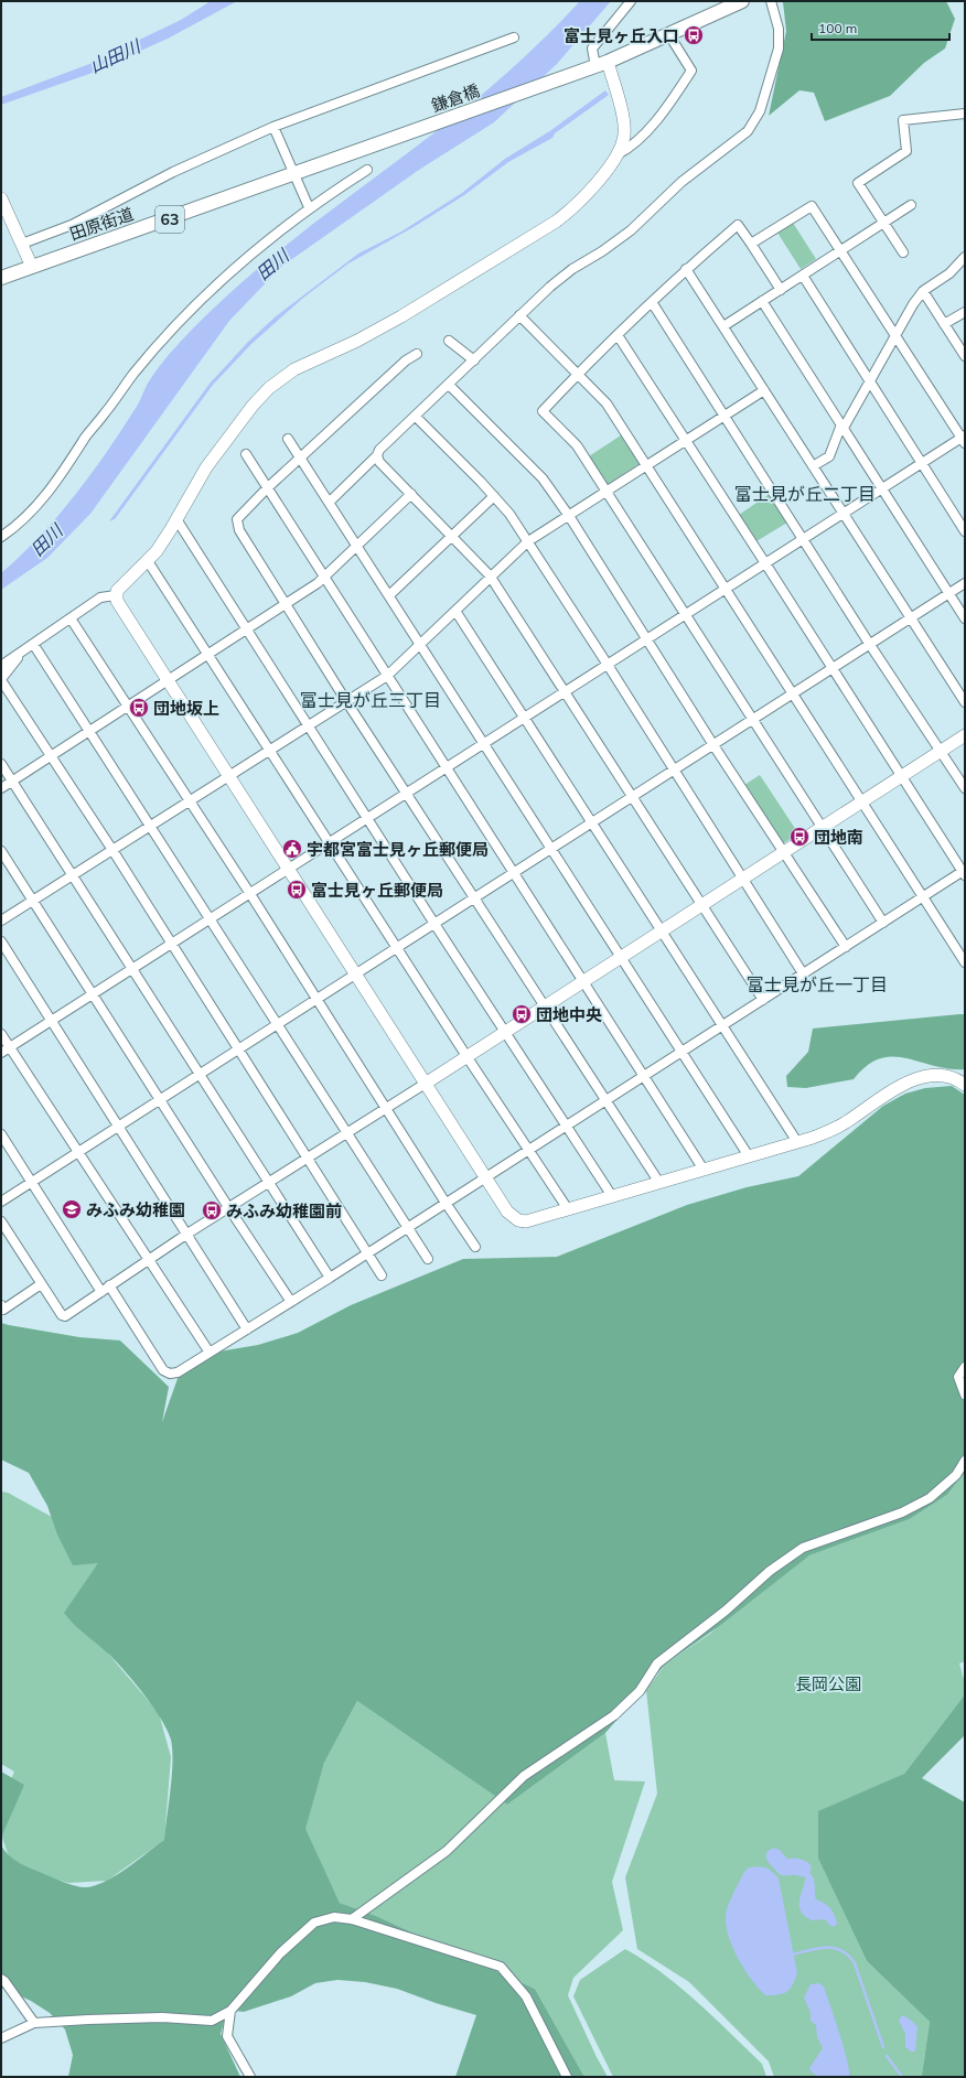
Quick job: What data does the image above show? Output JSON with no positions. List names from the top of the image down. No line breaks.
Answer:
{"streets":{"main road":["鎌倉橋","63","田原街道"]},"crossings":[["鎌倉橋","63"],["鎌倉橋","田原街道"]],"districts":["富士見が丘二丁目","富士見が丘三丁目","富士見が丘一丁目"],"water":["山田川","田川"],"parks":["長岡公園"],"places":{"bus stop":["富士見ヶ丘入口","団地坂上","団地南","富士見ヶ丘郵便局","団地中央","みふみ幼稚園前"],"public building":["宇都宮富士見ヶ丘郵便局"],"school or university":["みふみ幼稚園"]},"scale_bar":"100 m"}
